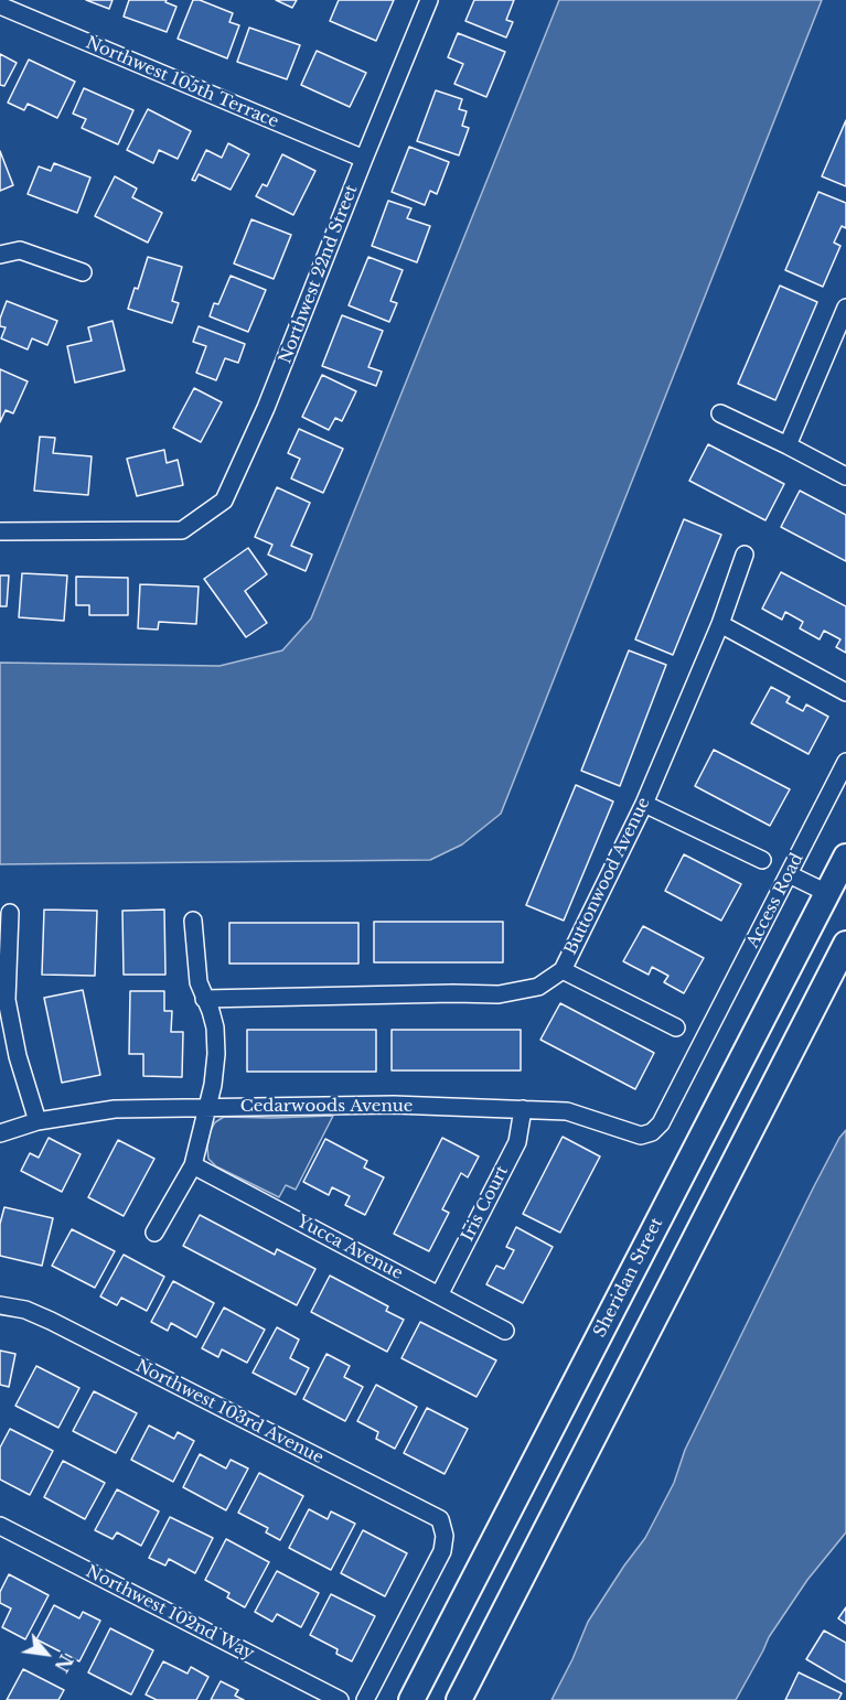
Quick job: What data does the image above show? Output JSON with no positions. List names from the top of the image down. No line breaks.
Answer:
{"streets":{"main road":["Sheridan Street"],"street":["Northwest 105th Terrace","Northwest 22nd Street","Buttonwood Avenue","Access Road","Cedarwoods Avenue","Iris Court","Yucca Avenue","Northwest 103rd Avenue","Northwest 102nd Way"]},"crossings":[["Northwest 105th Terrace","Northwest 22nd Street"],["Access Road","Cedarwoods Avenue"],["Cedarwoods Avenue","Iris Court"],["Iris Court","Yucca Avenue"]],"north":"bottom right"}
